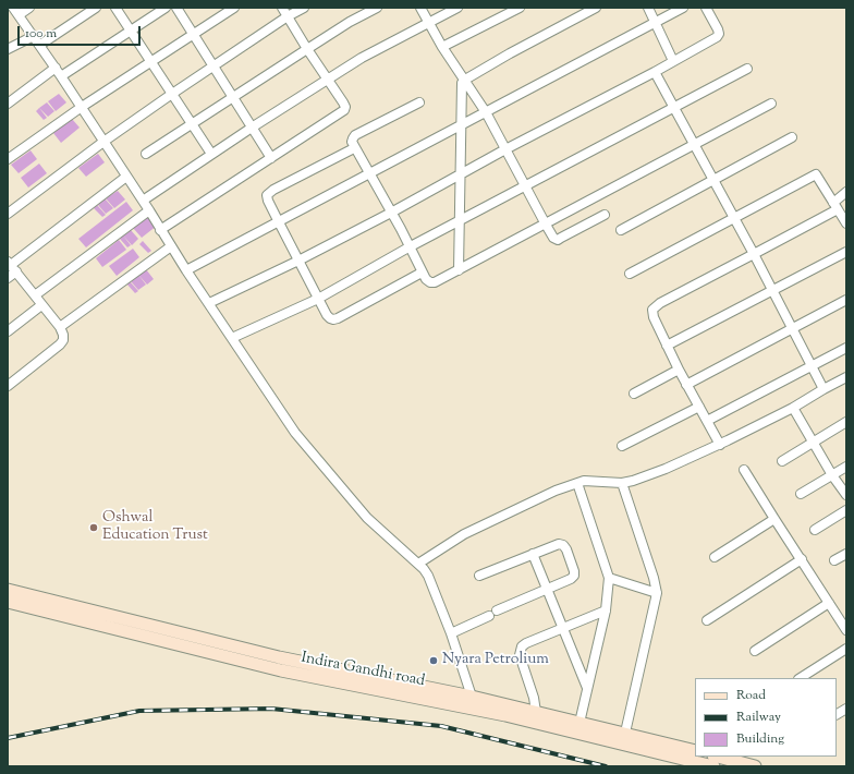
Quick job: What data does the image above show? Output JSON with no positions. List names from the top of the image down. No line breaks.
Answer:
{"streets":{"main road":["Indira Gandhi road"]},"places":["Oshwal Education Trust","Nyara Petrolium"],"legend":["Road","Railway","Building"],"scale_bar":"100 m"}
